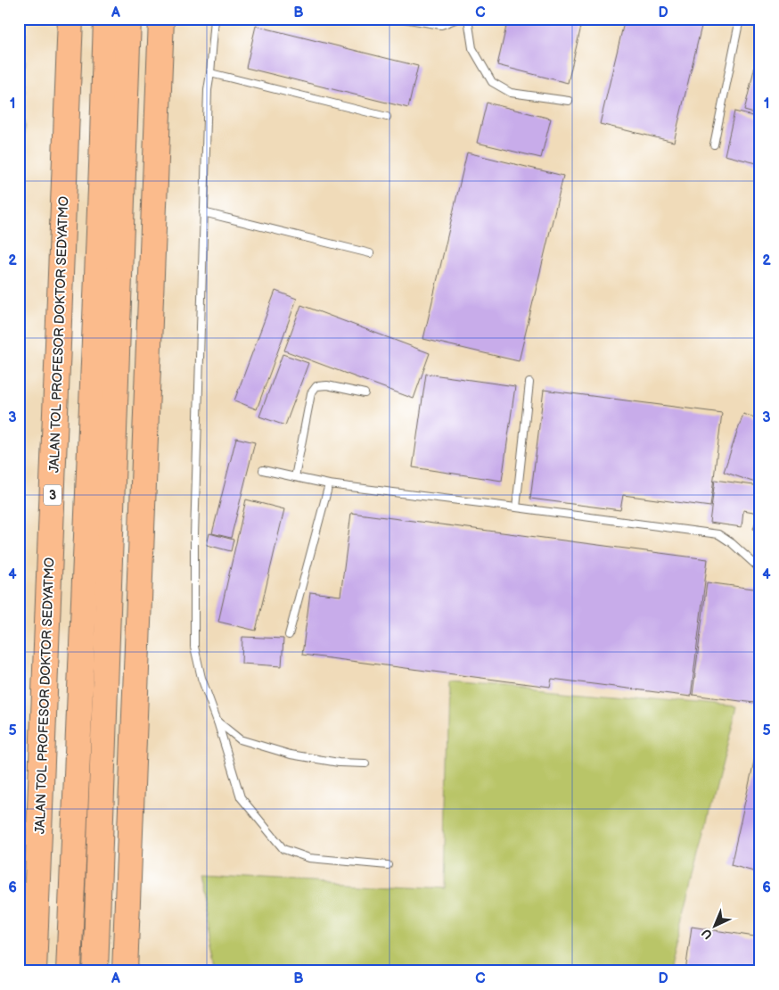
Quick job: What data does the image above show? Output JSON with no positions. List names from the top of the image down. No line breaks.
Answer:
{"streets":{"highway":["JALAN TOL PROFESOR DOKTOR SEDYATMO","3"]},"north":"bottom left","grid":{"columns":["A","B","C","D"],"rows":["1","2","3","4","5","6"]}}
